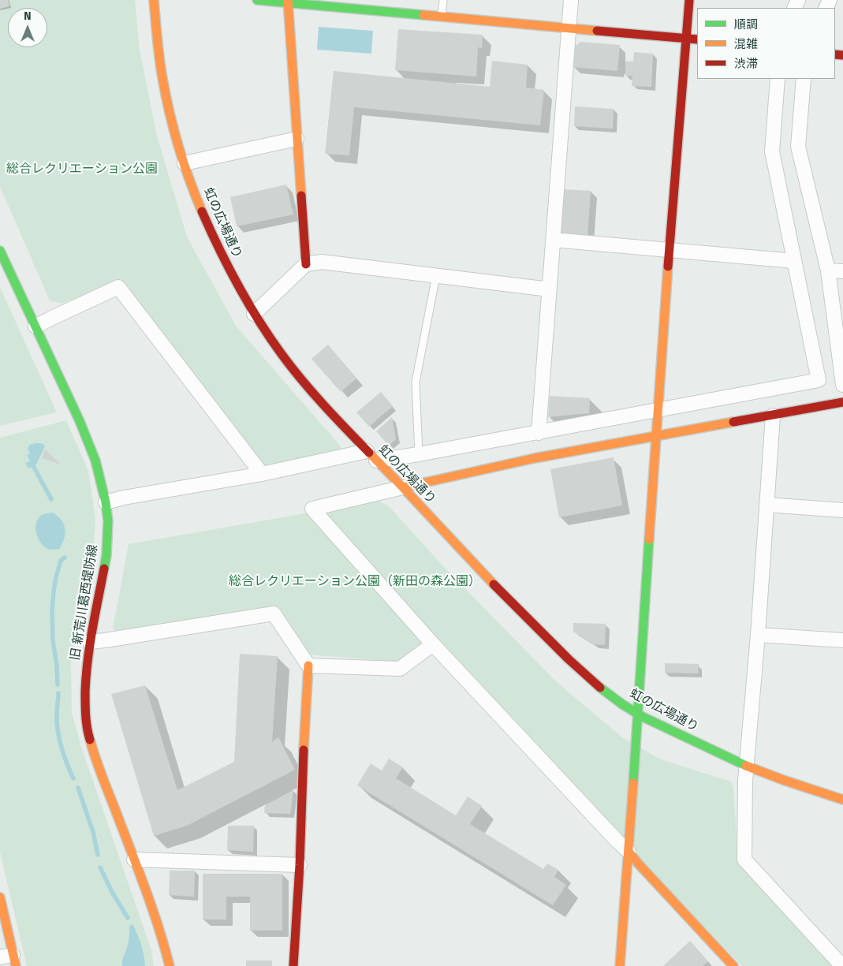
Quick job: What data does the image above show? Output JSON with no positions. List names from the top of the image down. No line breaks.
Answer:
{"streets":{"street":["虹の広場通り","旧 新荒川葛西堤防線"]},"parks":["総合レクリエーション公園","総合レクリエーション公園（新田の森公園）"],"legend":["順調","混雑","渋滞"],"north":"top"}
